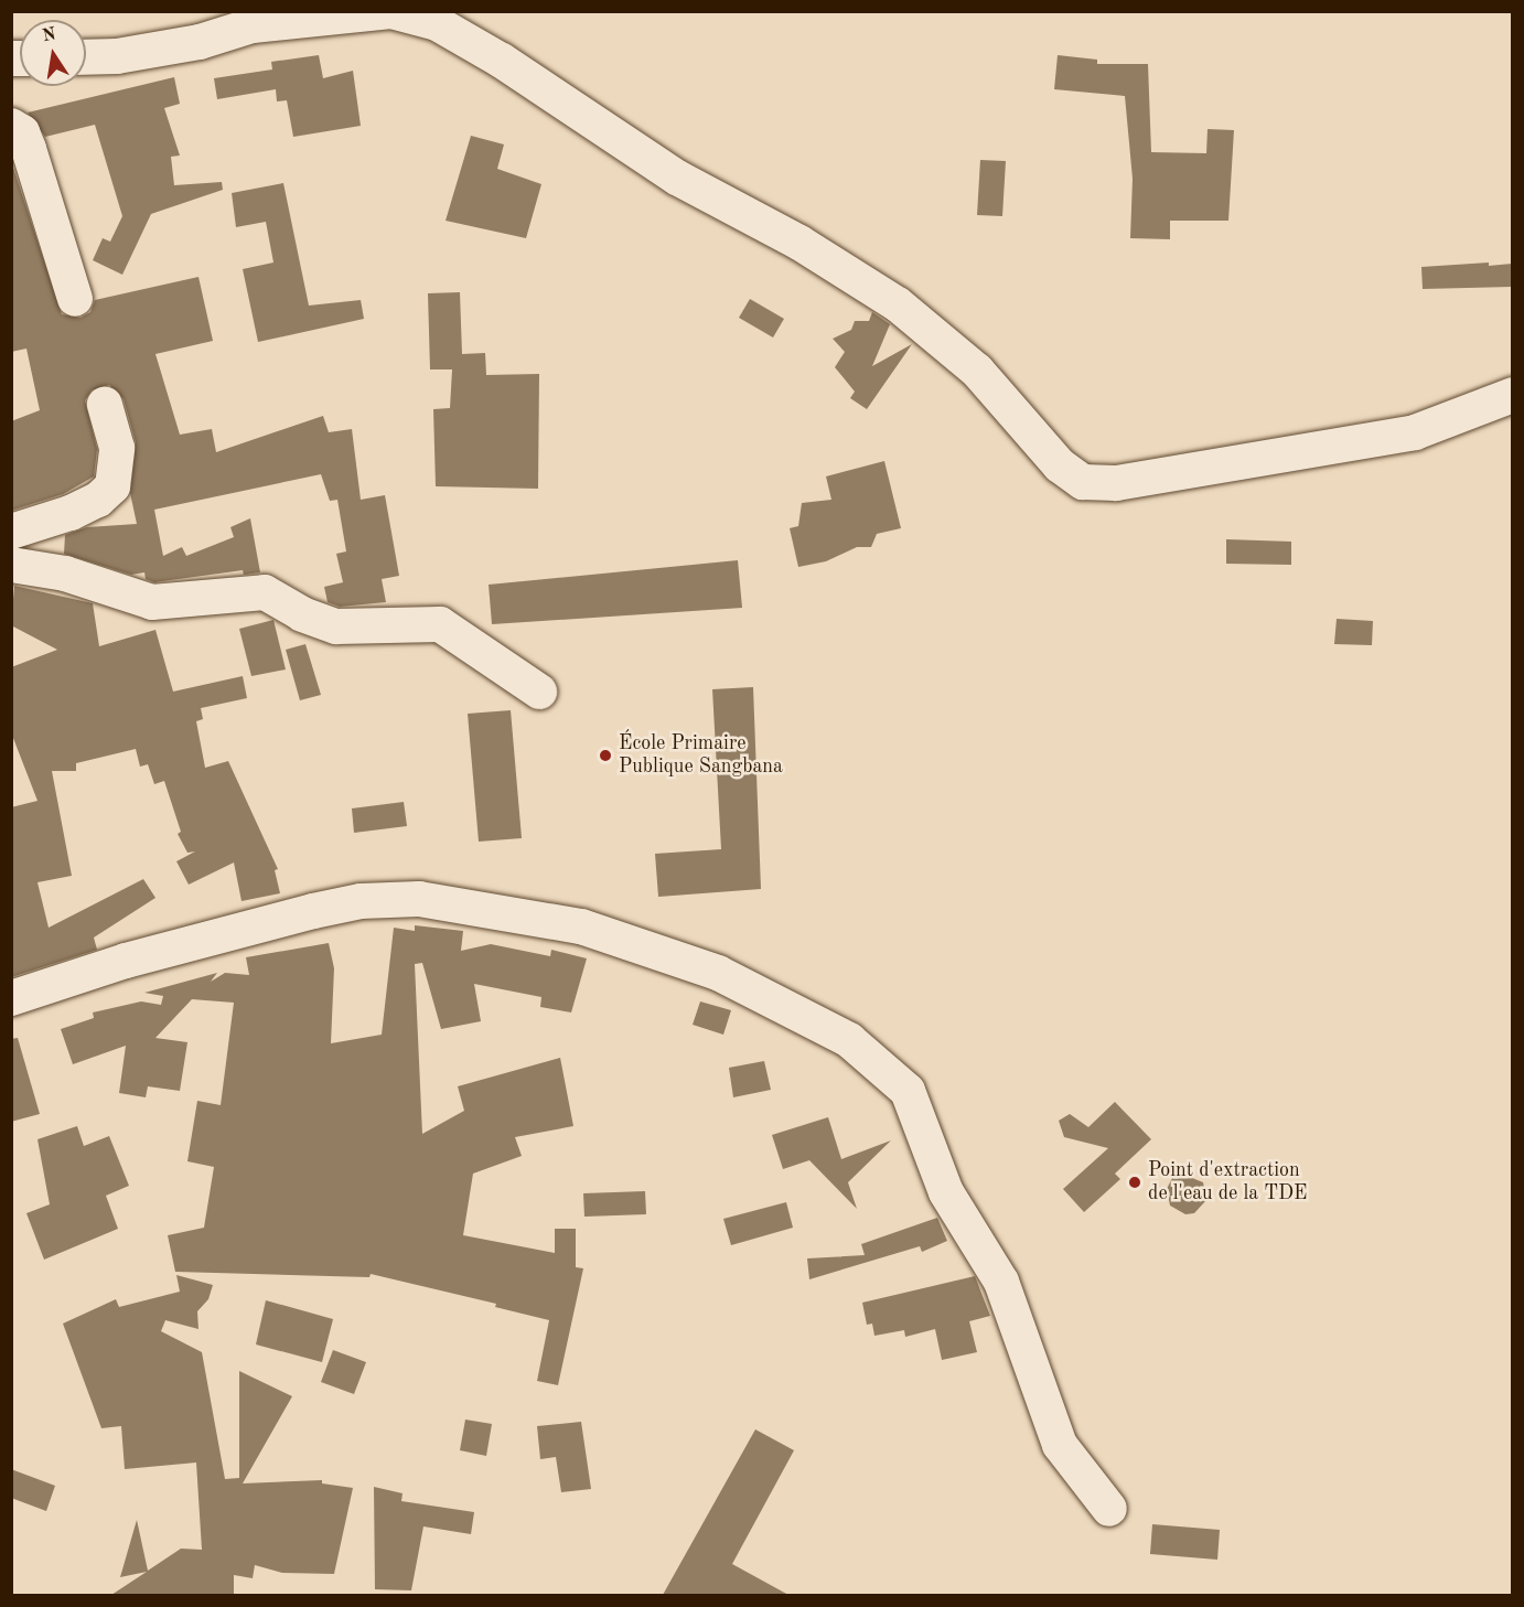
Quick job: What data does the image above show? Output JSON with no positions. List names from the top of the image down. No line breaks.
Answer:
{"places":["École Primaire Publique Sangbana","Point d'extraction de l'eau de la TDE"],"north":"top"}
